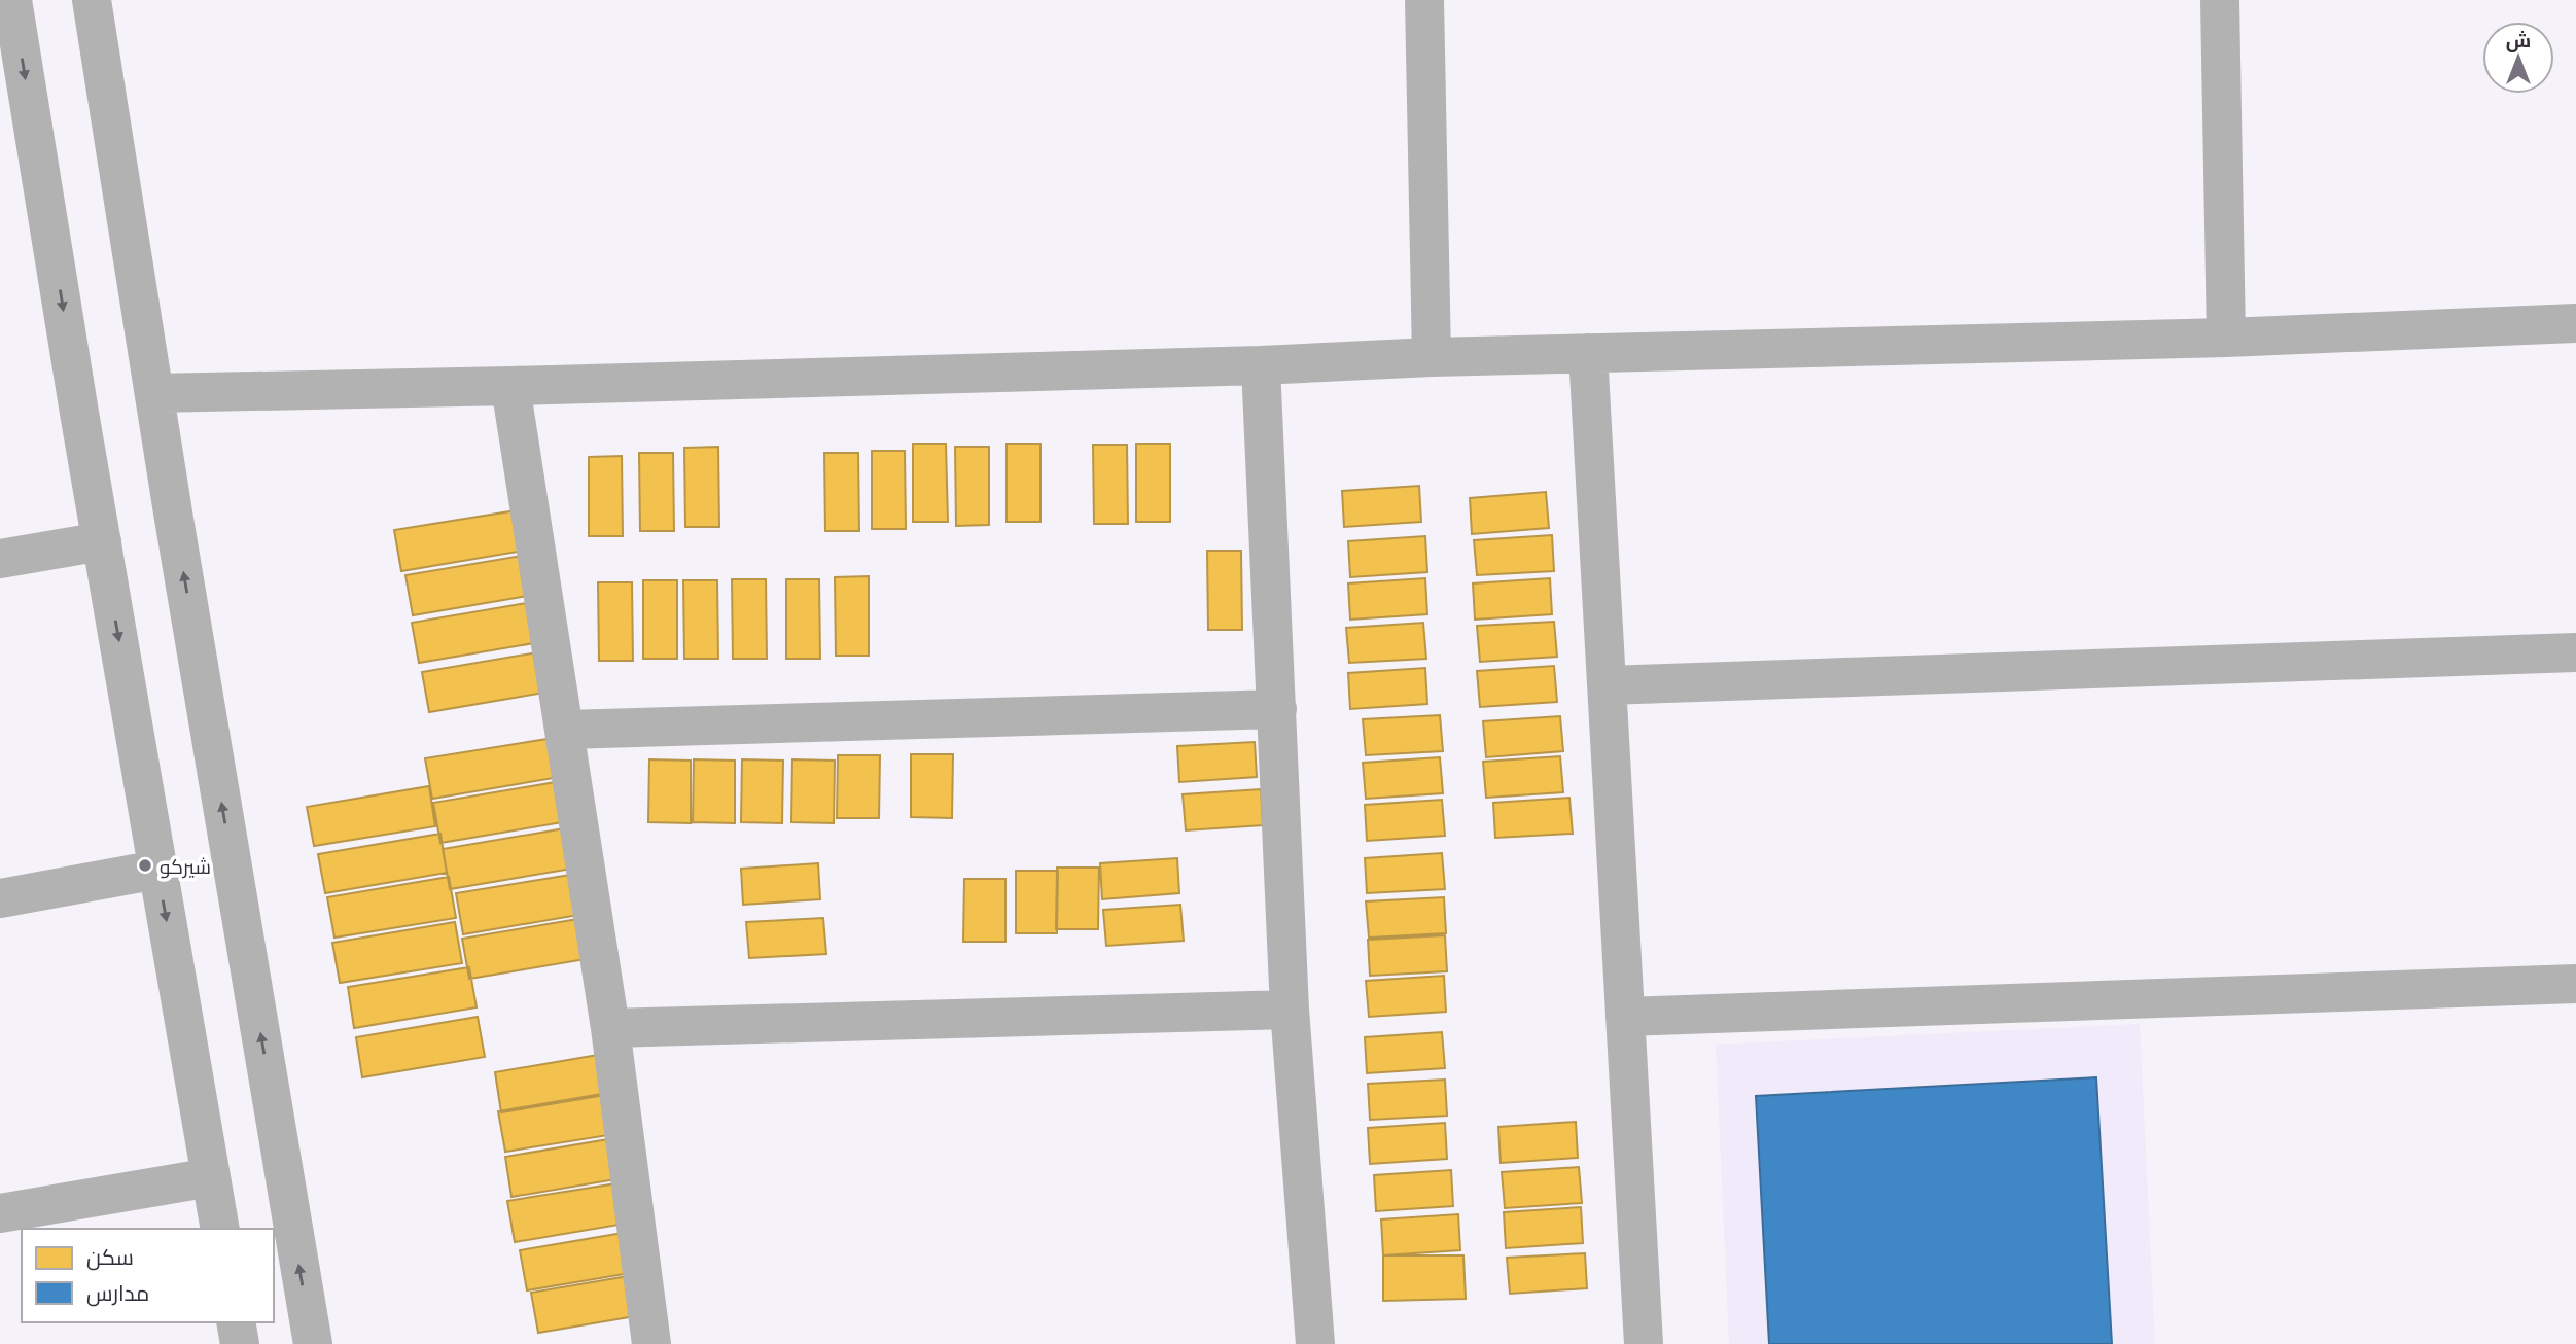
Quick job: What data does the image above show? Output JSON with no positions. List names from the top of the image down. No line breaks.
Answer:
{"places":["شيركو"],"legend":["سكن","مدارس"],"north":"top"}
